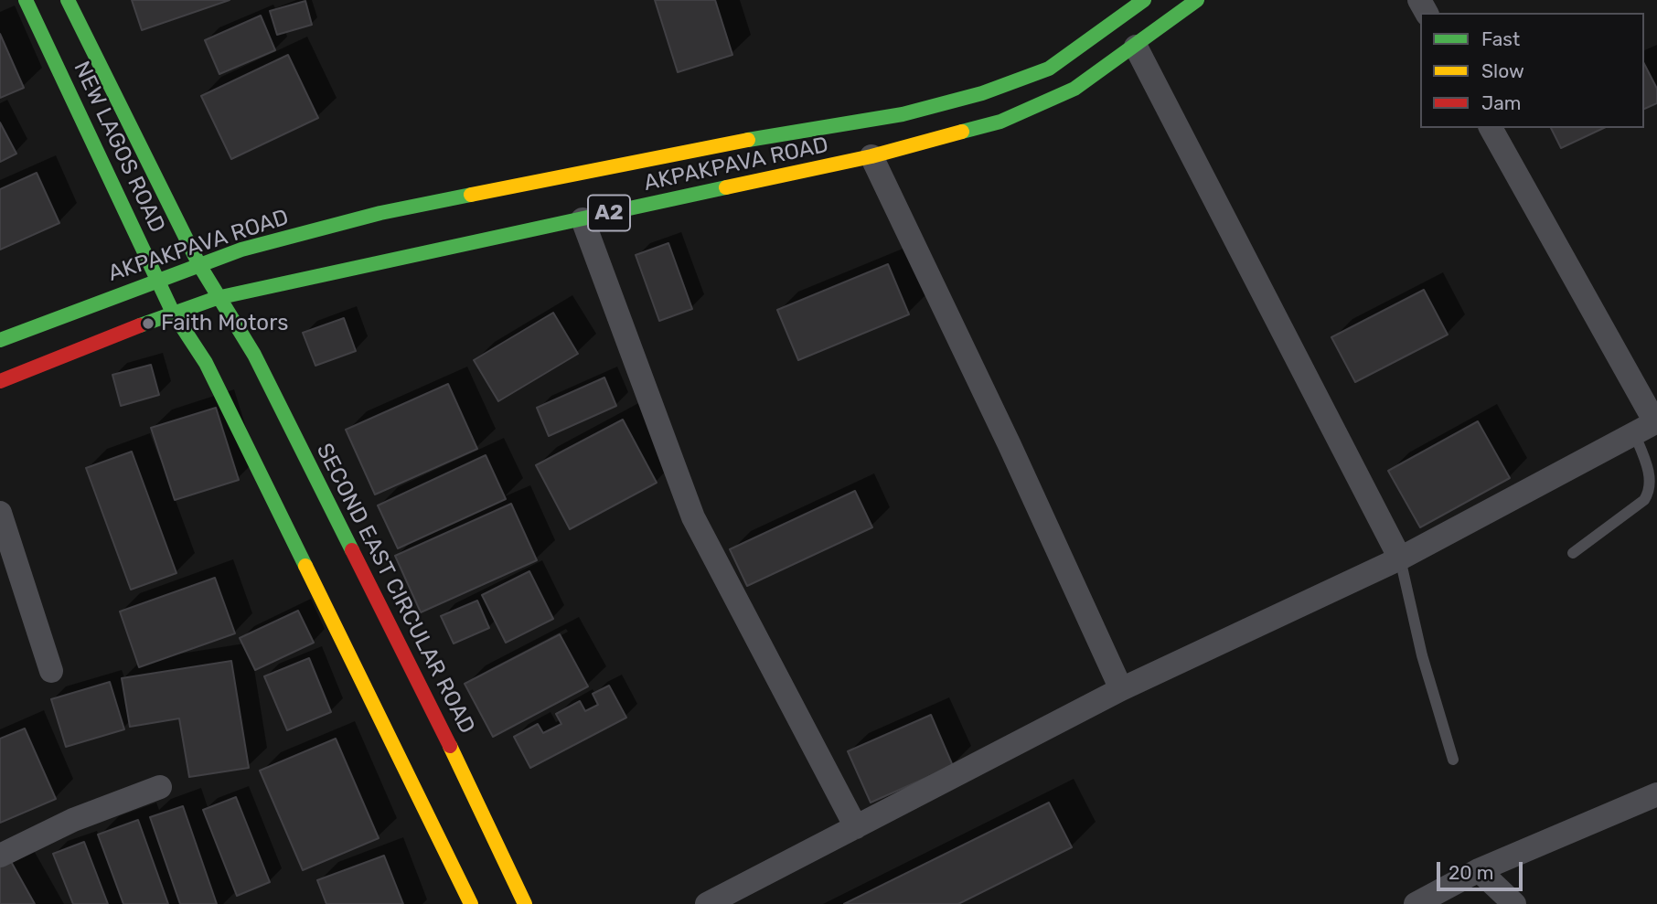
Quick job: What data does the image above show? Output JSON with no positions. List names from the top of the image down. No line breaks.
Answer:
{"streets":{"main road":["NEW LAGOS ROAD","AKPAKPAVA ROAD","A2","SECOND EAST CIRCULAR ROAD"]},"crossings":[["NEW LAGOS ROAD","AKPAKPAVA ROAD"],["NEW LAGOS ROAD","SECOND EAST CIRCULAR ROAD"],["AKPAKPAVA ROAD","SECOND EAST CIRCULAR ROAD"]],"places":["Faith Motors"],"legend":["Fast","Slow","Jam"],"scale_bar":"20 m"}
